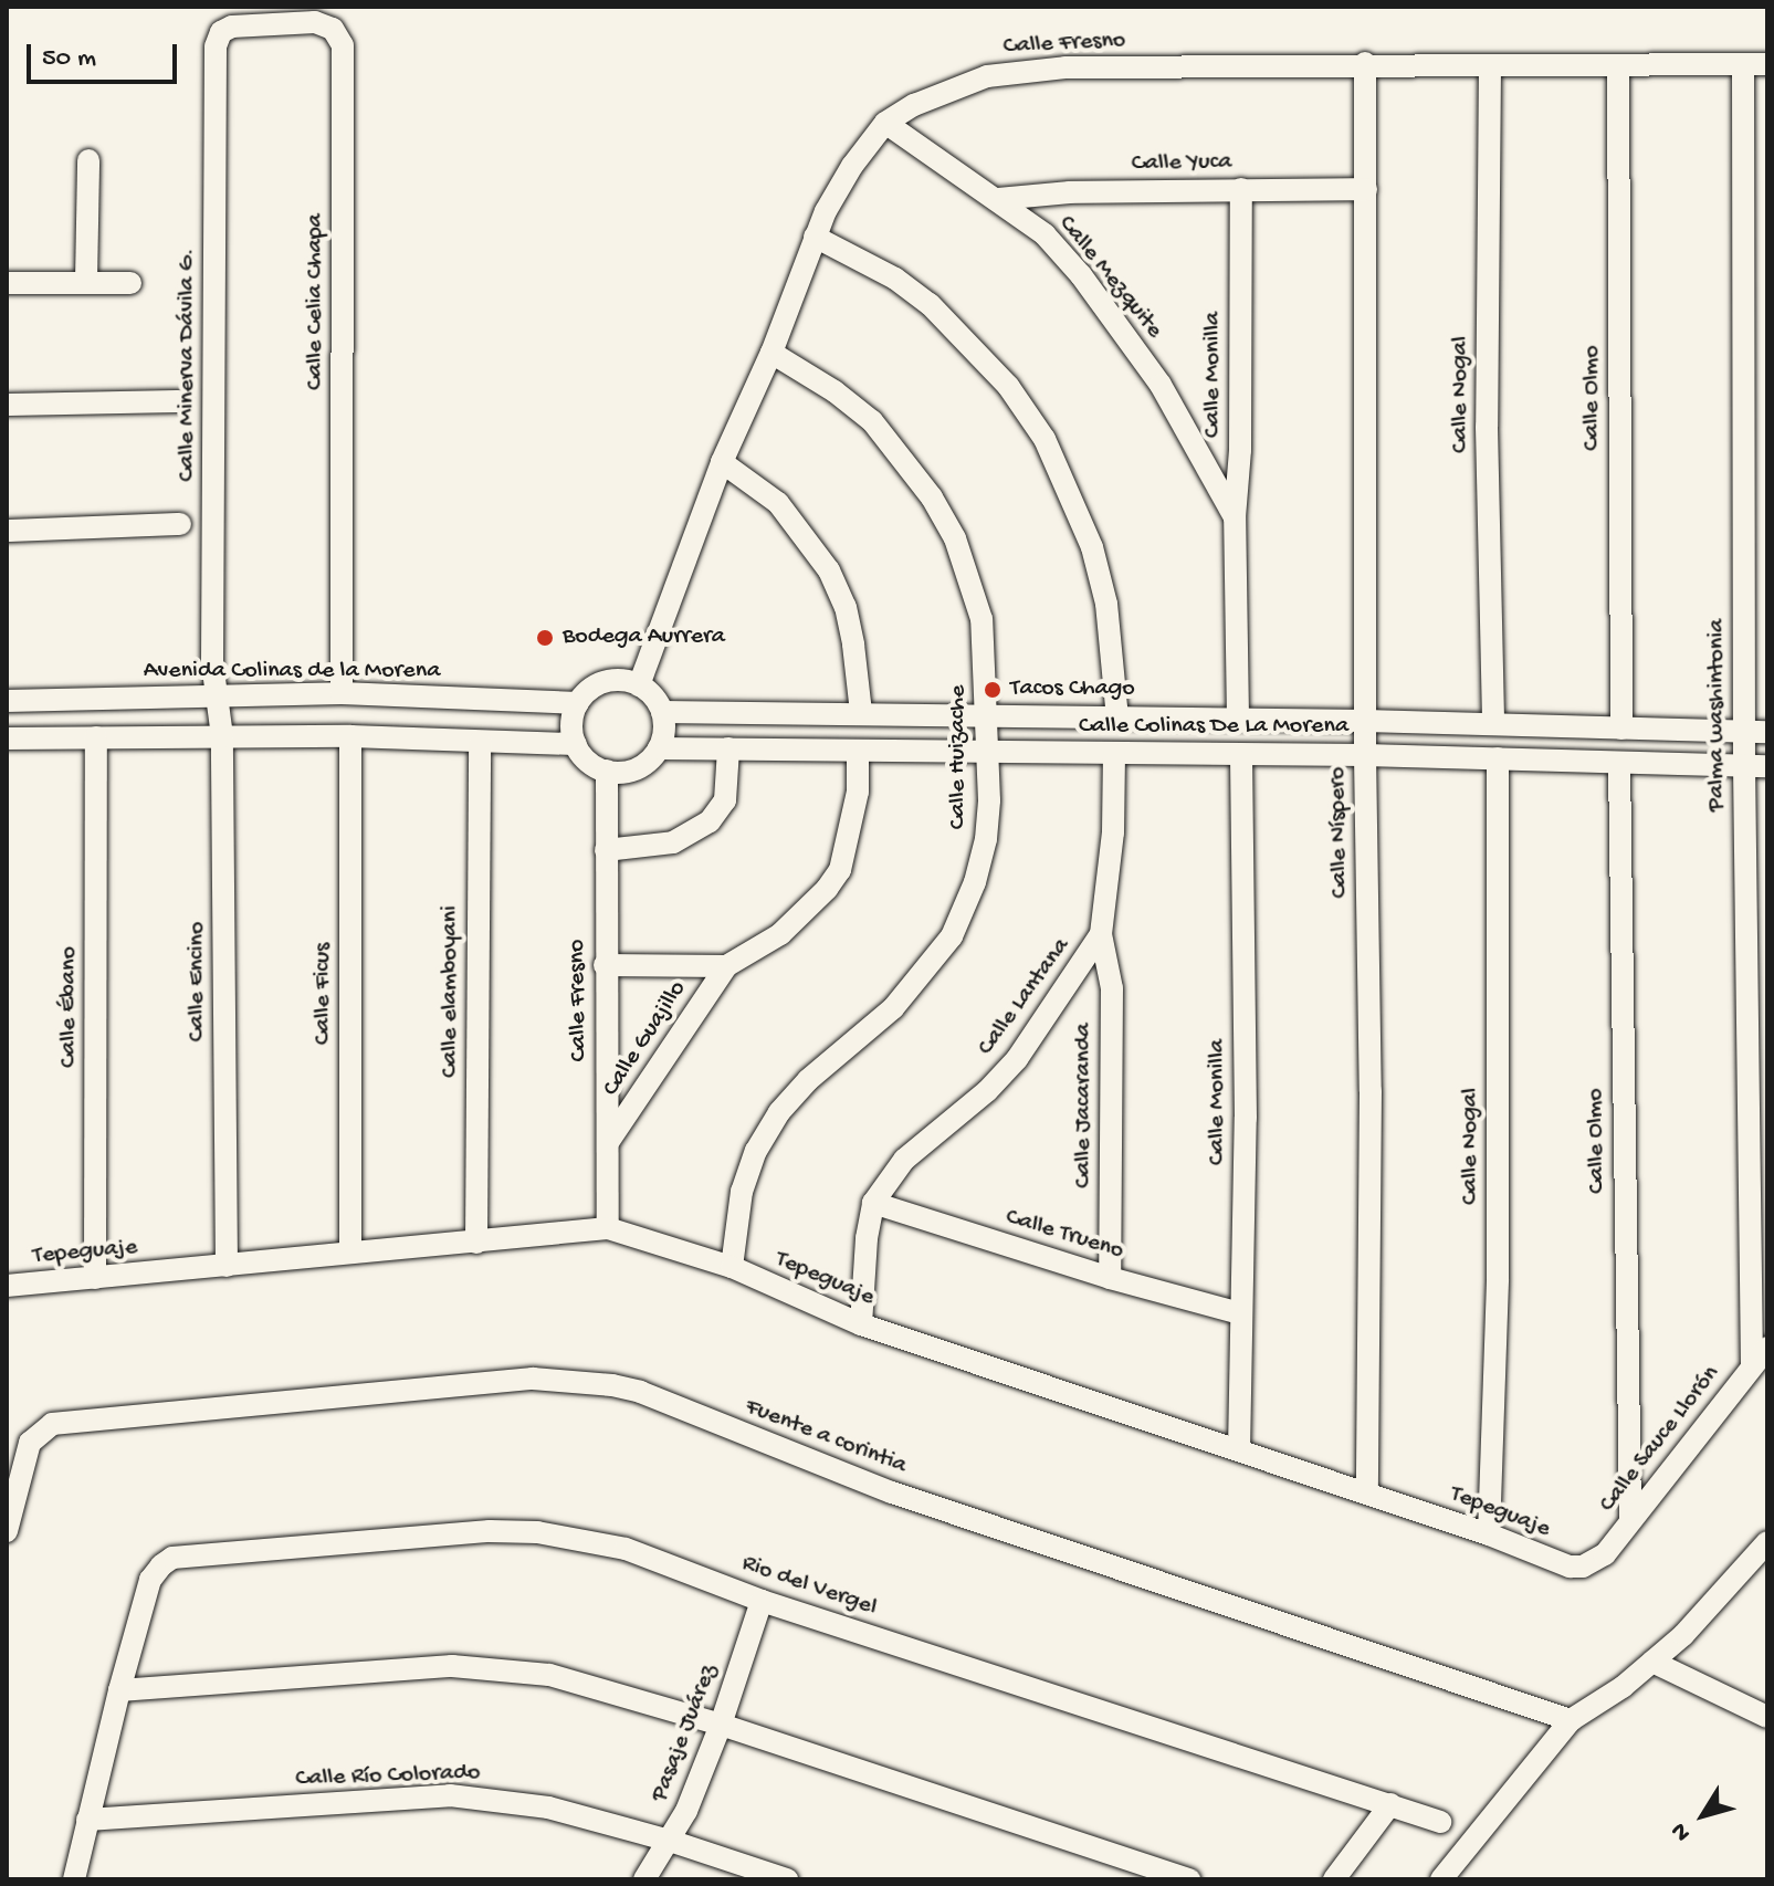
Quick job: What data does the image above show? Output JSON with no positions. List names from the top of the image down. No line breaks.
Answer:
{"streets":{"street":["Calle Fresno","Calle Yuca","Calle Mezquite","Calle Celia Chapa","Calle Minerva Dávila G.","Calle Monilla","Calle Nogal","Calle Olmo","Avenida Colinas de la Morena","Palma washintonia","Calle Colinas De La Morena","Calle Huizache","Calle Níspero","Calle Encino","Calle elamboyani","Calle Ficus","Calle Lantana","Calle Ébano","Calle Guajillo","Calle Jacaranda","Calle Trueno","Tepeguaje","Fuente a corintia","Calle Sauce Llorón","Rio del Vergel","Pasaje Juárez","Calle Río Colorado"]},"crossings":[["Calle Fresno","Calle Mezquite"],["Calle Fresno","Calle Nogal"],["Calle Fresno","Calle Olmo"],["Calle Fresno","Avenida Colinas de la Morena"],["Calle Fresno","Palma washintonia"],["Calle Fresno","Calle Colinas De La Morena"],["Calle Fresno","Calle Huizache"],["Calle Fresno","Calle Níspero"],["Calle Fresno","Calle Guajillo"],["Calle Fresno","Tepeguaje"],["Calle Yuca","Calle Mezquite"],["Calle Yuca","Calle Monilla"],["Calle Yuca","Calle Níspero"],["Calle Mezquite","Calle Monilla"],["Calle Celia Chapa","Calle Minerva Dávila G."],["Calle Celia Chapa","Avenida Colinas de la Morena"],["Calle Minerva Dávila G.","Avenida Colinas de la Morena"],["Calle Minerva Dávila G.","Calle Encino"],["Calle Monilla","Calle Colinas De La Morena"],["Calle Monilla","Calle Trueno"],["Calle Monilla","Tepeguaje"],["Calle Nogal","Calle Colinas De La Morena"],["Calle Nogal","Tepeguaje"],["Calle Olmo","Calle Colinas De La Morena"],["Calle Olmo","Calle Sauce Llorón"],["Avenida Colinas de la Morena","Calle Colinas De La Morena"],["Avenida Colinas de la Morena","Calle Encino"],["Palma washintonia","Calle Colinas De La Morena"],["Palma washintonia","Calle Sauce Llorón"],["Calle Colinas De La Morena","Calle Huizache"],["Calle Colinas De La Morena","Calle Níspero"],["Calle Colinas De La Morena","Calle Lantana"],["Calle Colinas De La Morena","Calle Guajillo"],["Calle Huizache","Tepeguaje"],["Calle Níspero","Tepeguaje"],["Calle Encino","Tepeguaje"],["Calle elamboyani","Tepeguaje"],["Calle Ficus","Tepeguaje"],["Calle Lantana","Calle Jacaranda"],["Calle Lantana","Calle Trueno"],["Calle Lantana","Tepeguaje"],["Calle Ébano","Tepeguaje"],["Calle Jacaranda","Calle Trueno"],["Tepeguaje","Calle Sauce Llorón"],["Rio del Vergel","Pasaje Juárez"],["Pasaje Juárez","Calle Río Colorado"]],"places":["Bodega Aurrera","Tacos Chago"],"scale_bar":"50 m","north":"bottom left"}
